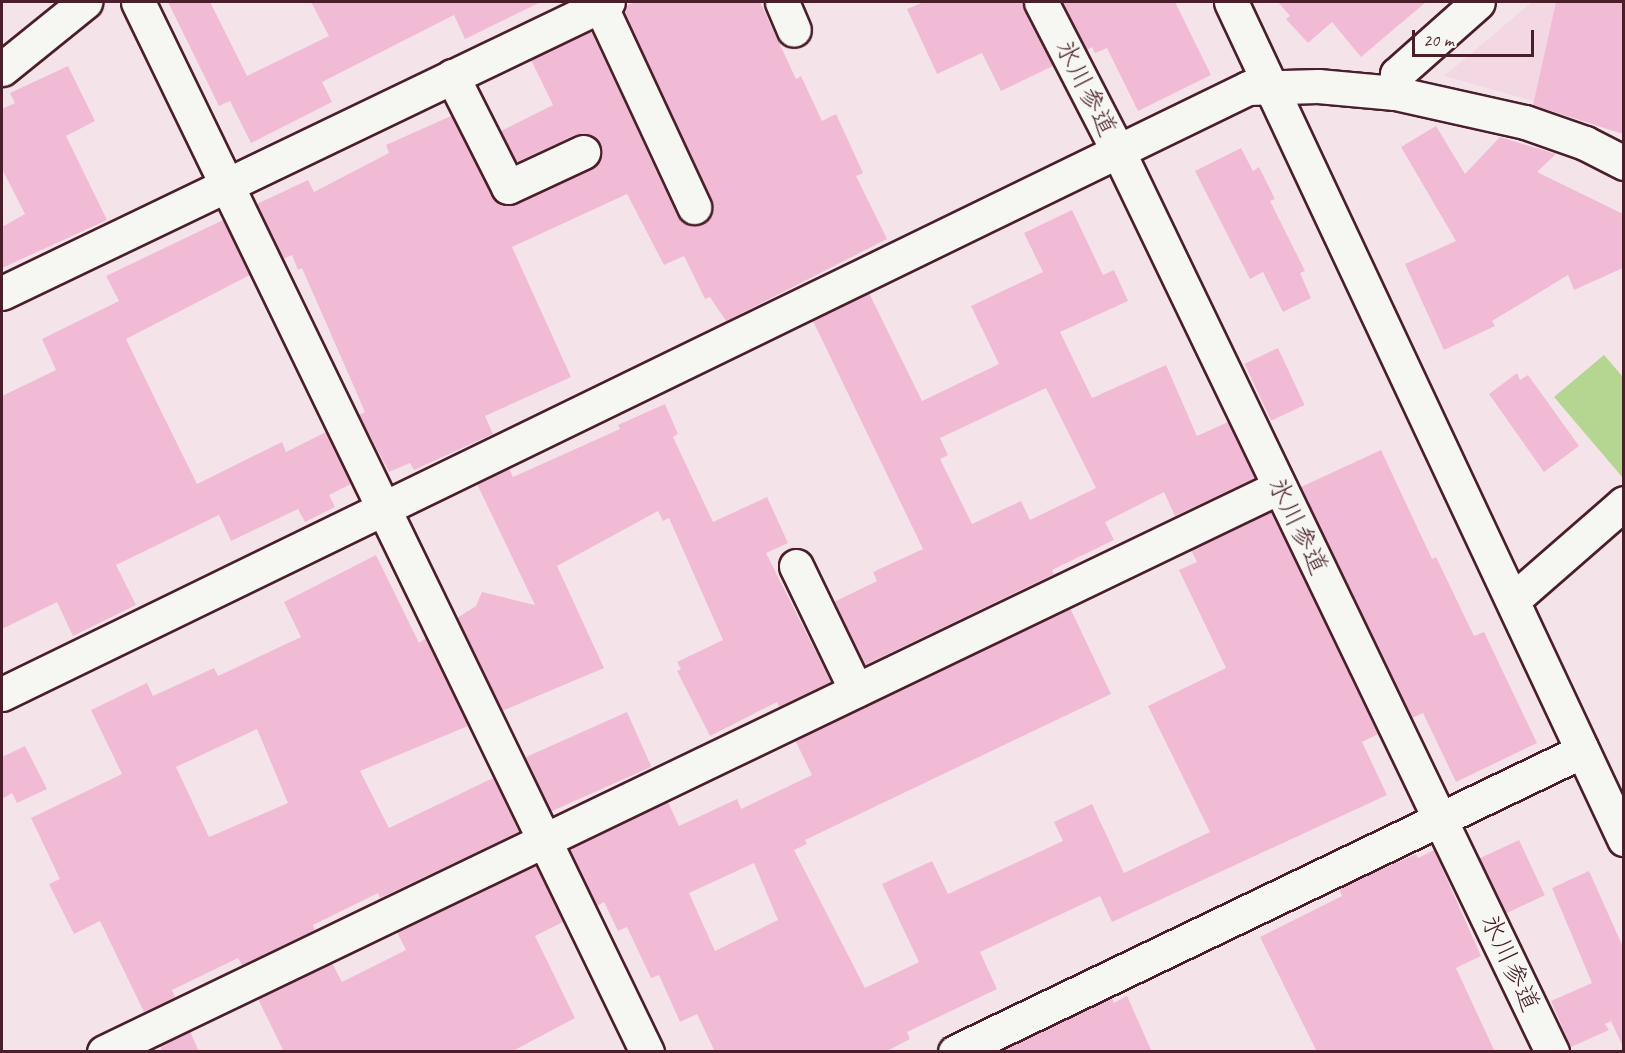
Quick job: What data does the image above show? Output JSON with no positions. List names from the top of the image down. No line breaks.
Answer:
{"streets":{"street":["氷川参道"]},"scale_bar":"20 m"}
